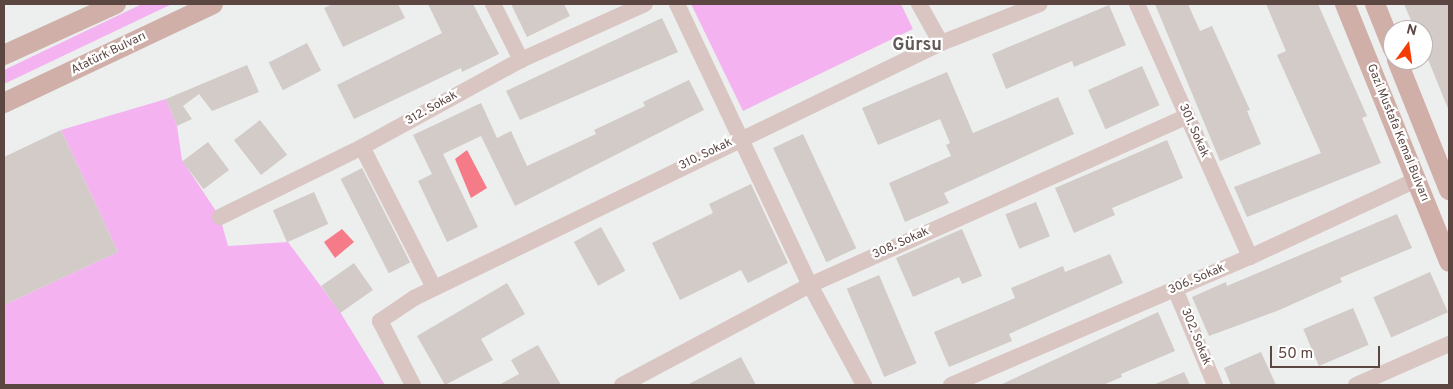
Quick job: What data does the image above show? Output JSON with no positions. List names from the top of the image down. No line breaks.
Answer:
{"streets":{"main road":["Atatürk Bulvarı","Gazi Mustafa Kemal Bulvarı","306. Sokak"],"street":["312. Sokak","301. Sokak","310. Sokak","308. Sokak","302. Sokak"]},"crossings":[["301. Sokak","308. Sokak"],["301. Sokak","306. Sokak"],["Gazi Mustafa Kemal Bulvarı","306. Sokak"],["306. Sokak","302. Sokak"]],"districts":["Gürsu"],"scale_bar":"50 m","north":"top"}
